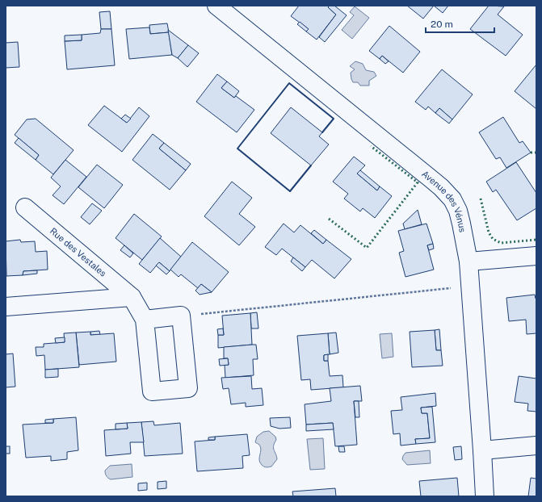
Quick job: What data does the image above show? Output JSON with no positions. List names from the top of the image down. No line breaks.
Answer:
{"streets":{"street":["Avenue des Vénus","Rue des Vestales"]},"scale_bar":"20 m"}
